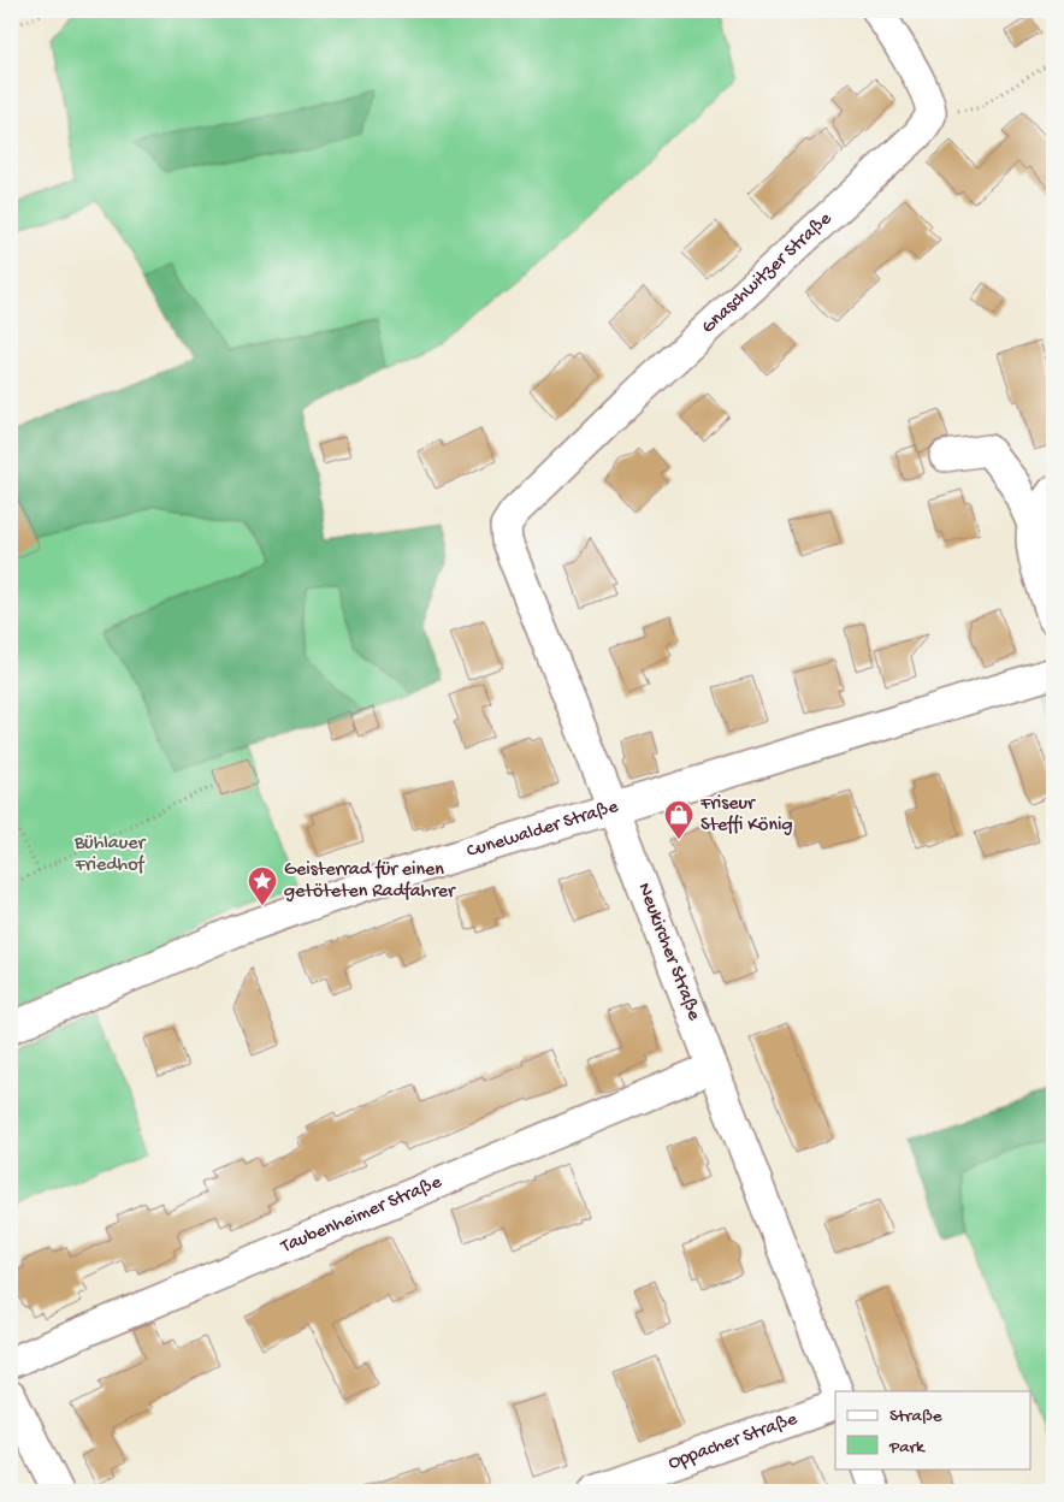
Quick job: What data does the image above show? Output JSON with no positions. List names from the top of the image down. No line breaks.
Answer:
{"streets":{"street":["Gnaschwitzer Straße","Cunewalder Straße","Neukircher Straße","Taubenheimer Straße","Oppacher Straße"]},"crossings":[["Gnaschwitzer Straße","Neukircher Straße"],["Cunewalder Straße","Neukircher Straße"],["Neukircher Straße","Taubenheimer Straße"]],"parks":["Bühlauer Friedhof"],"places":{"shop":["Friseur Steffi König"],"place":["Geisterrad für einen getöteten Radfahrer"]},"legend":["Straße","Park"]}
